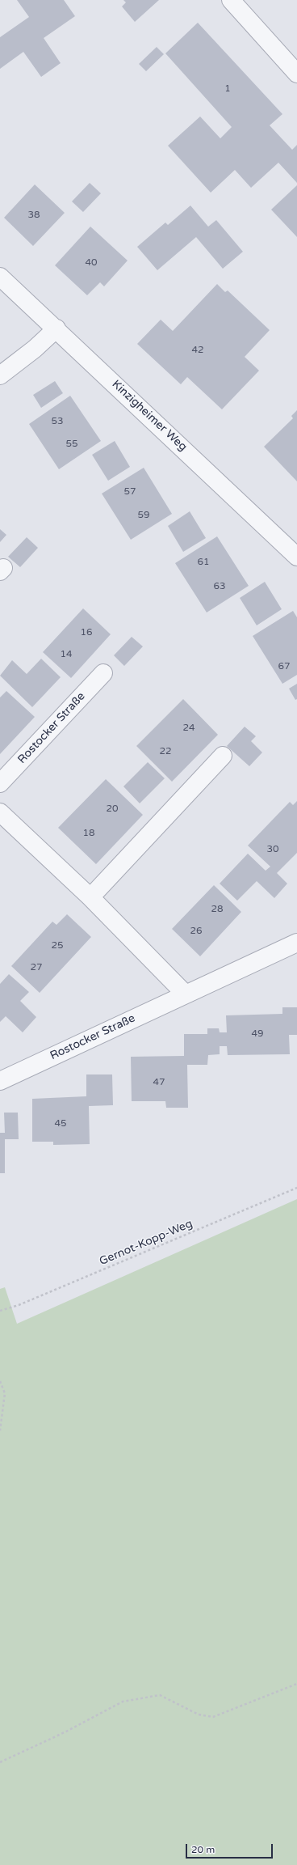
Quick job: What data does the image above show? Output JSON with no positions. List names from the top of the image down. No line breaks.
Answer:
{"streets":{"street":["Kinzigheimer Weg","Rostocker Straße"],"path":["Gernot-Kopp-Weg"]},"house_numbers":["1","38","40","42","53","55","57","59","61","63","16","14","67","24","22","20","18","30","28","26","25","27","49","47","45"],"scale_bar":"20 m"}
